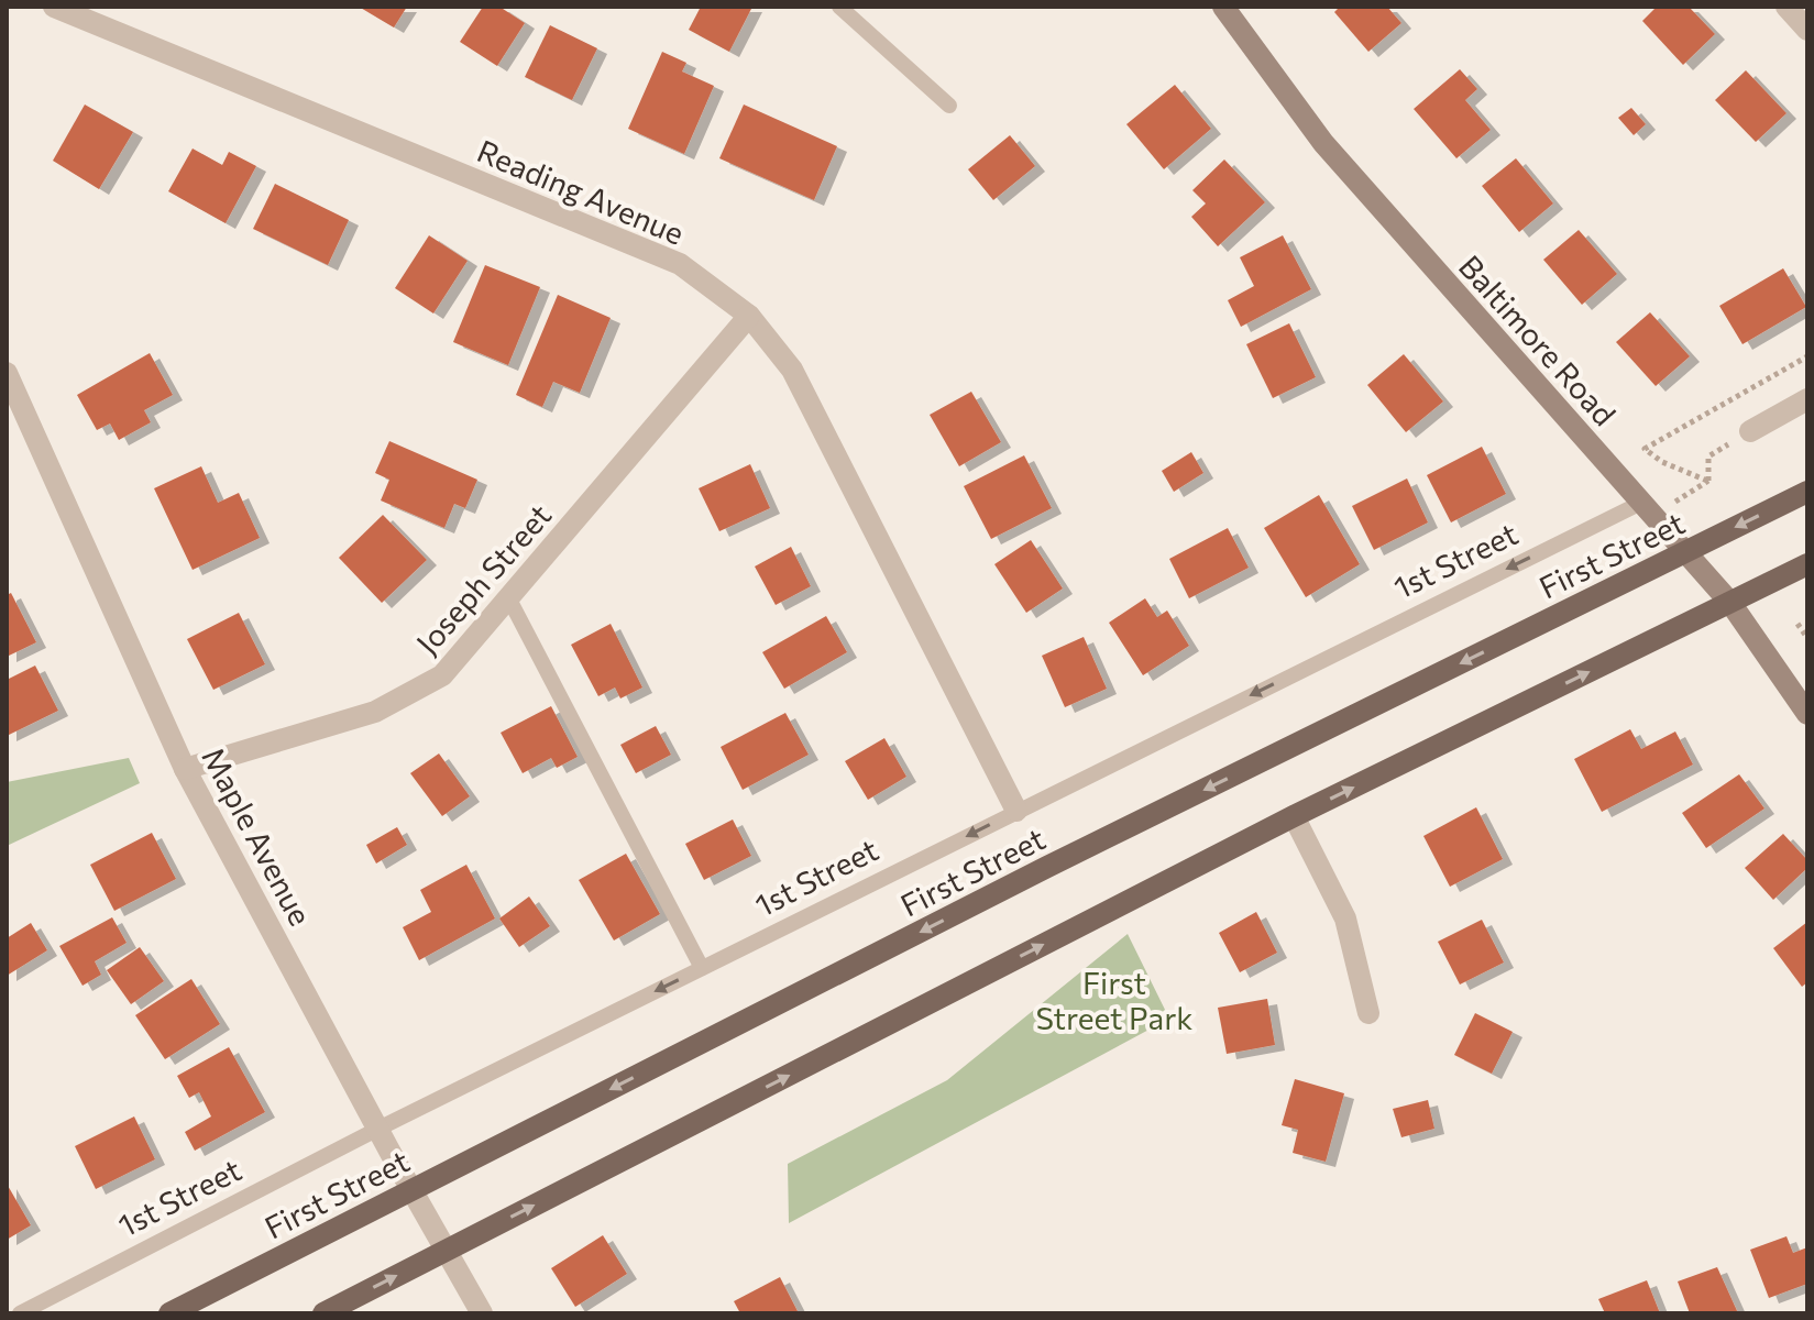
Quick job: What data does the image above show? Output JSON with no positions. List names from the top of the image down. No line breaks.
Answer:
{"streets":{"main road":["First Street"],"street":["Reading Avenue","Baltimore Road","Joseph Street","Maple Avenue"],"lane":["1st Street"]},"crossings":[["Reading Avenue","1st Street"],["Reading Avenue","Joseph Street"],["Baltimore Road","First Street"],["Baltimore Road","1st Street"],["First Street","Maple Avenue"],["1st Street","Maple Avenue"],["Joseph Street","Maple Avenue"]],"one_way":["1st Street"],"parks":["First Street Park"]}
